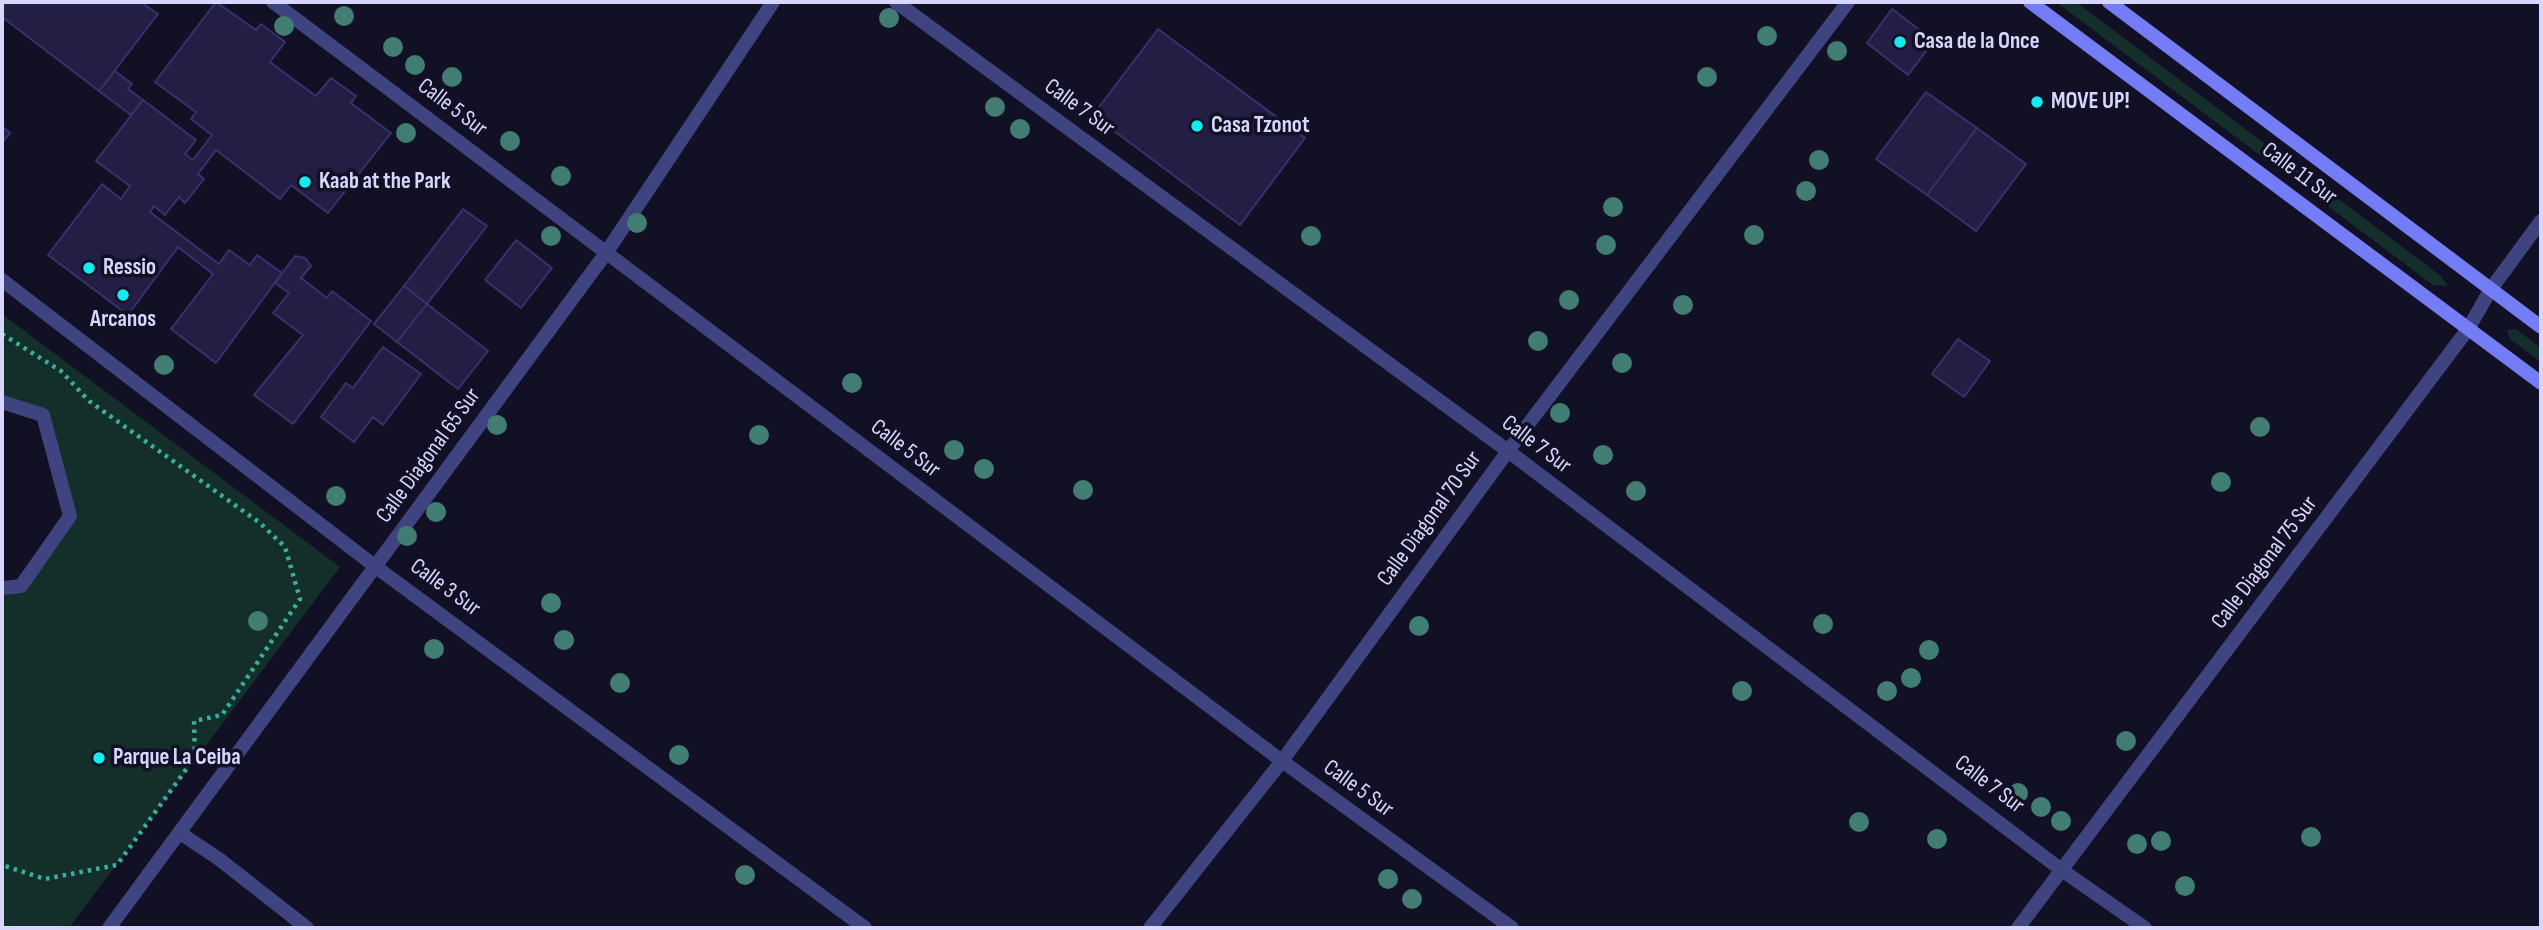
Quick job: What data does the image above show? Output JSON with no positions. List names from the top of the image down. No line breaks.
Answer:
{"streets":{"main road":["Calle 11 Sur"],"street":["Calle 5 Sur","Calle 7 Sur","Calle Diagonal 65 Sur","Calle Diagonal 70 Sur","Calle Diagonal 75 Sur","Calle 3 Sur"]},"crossings":[["Calle 5 Sur","Calle Diagonal 65 Sur"],["Calle 5 Sur","Calle Diagonal 70 Sur"],["Calle 7 Sur","Calle Diagonal 70 Sur"],["Calle 7 Sur","Calle Diagonal 75 Sur"],["Calle 11 Sur","Calle Diagonal 75 Sur"],["Calle Diagonal 65 Sur","Calle 3 Sur"]],"places":["Casa de la Once","MOVE UP!","Casa Tzonot","Kaab at the Park","Ressio","Arcanos","Parque La Ceiba"]}
